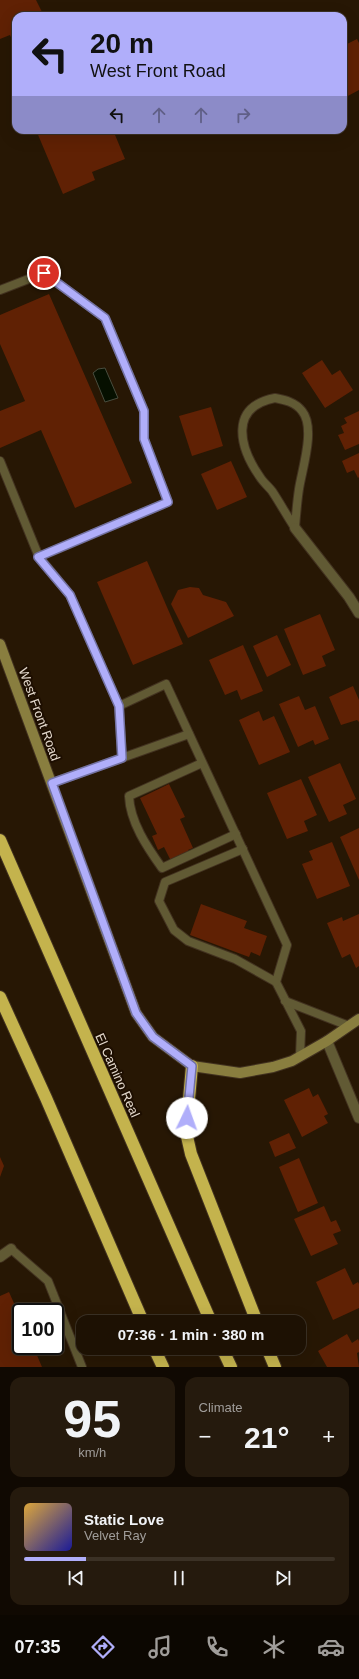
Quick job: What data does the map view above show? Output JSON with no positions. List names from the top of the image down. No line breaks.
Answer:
{"streets":{"highway":["El Camino Real"],"street":["West Front Road"]},"page":{"turn":["20 m","West Front Road"],"limit":"100","trip":"07:36 · 1 min · 380 m","tile":[["95","km/h"],"Climate"],"heat":["−","21°","+"],"song":["Static Love","Velvet Ray"],"tabs":"07:35"}}
